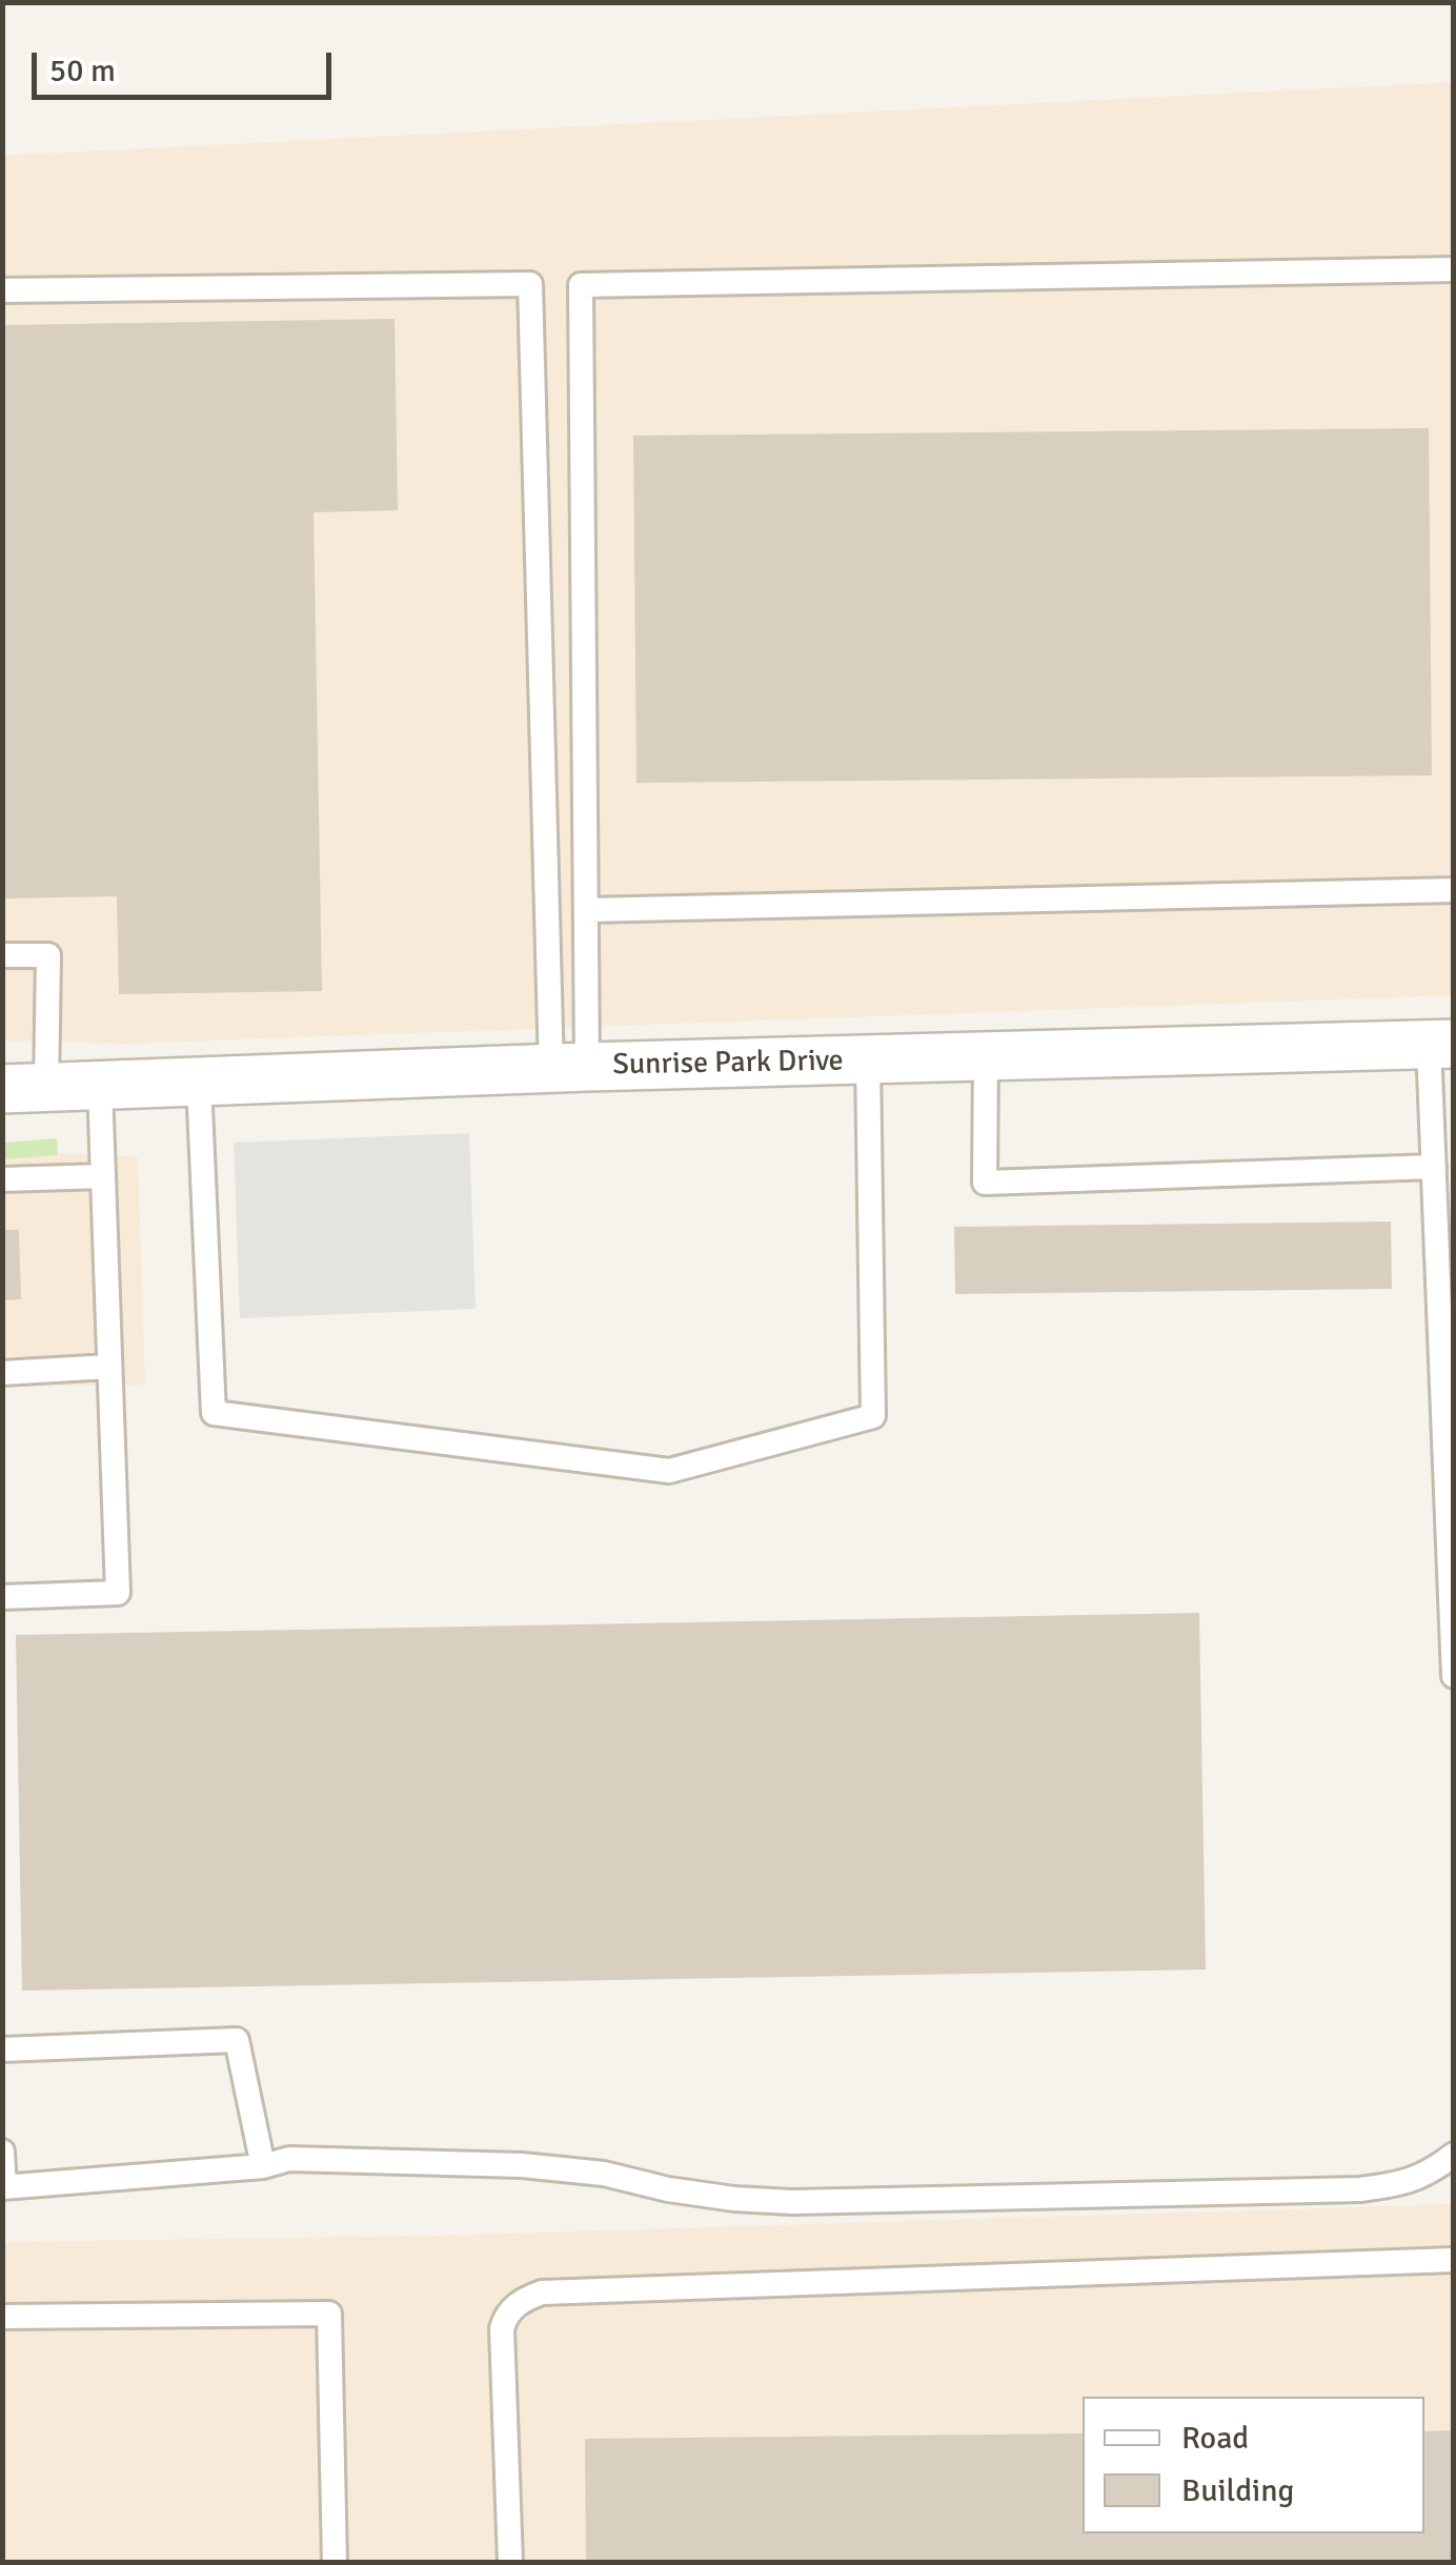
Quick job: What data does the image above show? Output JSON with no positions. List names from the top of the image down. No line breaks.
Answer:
{"streets":{"street":["Sunrise Park Drive"]},"legend":["Road","Building"],"scale_bar":"50 m"}
